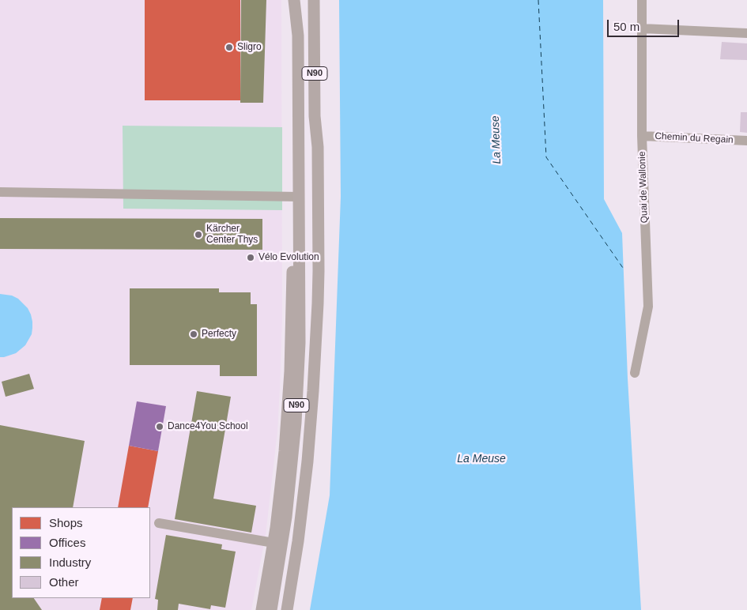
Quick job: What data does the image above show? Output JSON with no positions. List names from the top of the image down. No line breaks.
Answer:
{"streets":{"main road":["N90"],"street":["Chemin du Regain","Quai de Wallonie"]},"crossings":[["Chemin du Regain","Quai de Wallonie"]],"water":["La Meuse"],"places":["Sligro","Kärcher Center Thys","Vélo Evolution","Perfecty","Dance4You School"],"legend":["Shops","Offices","Industry","Other"],"scale_bar":"50 m"}
